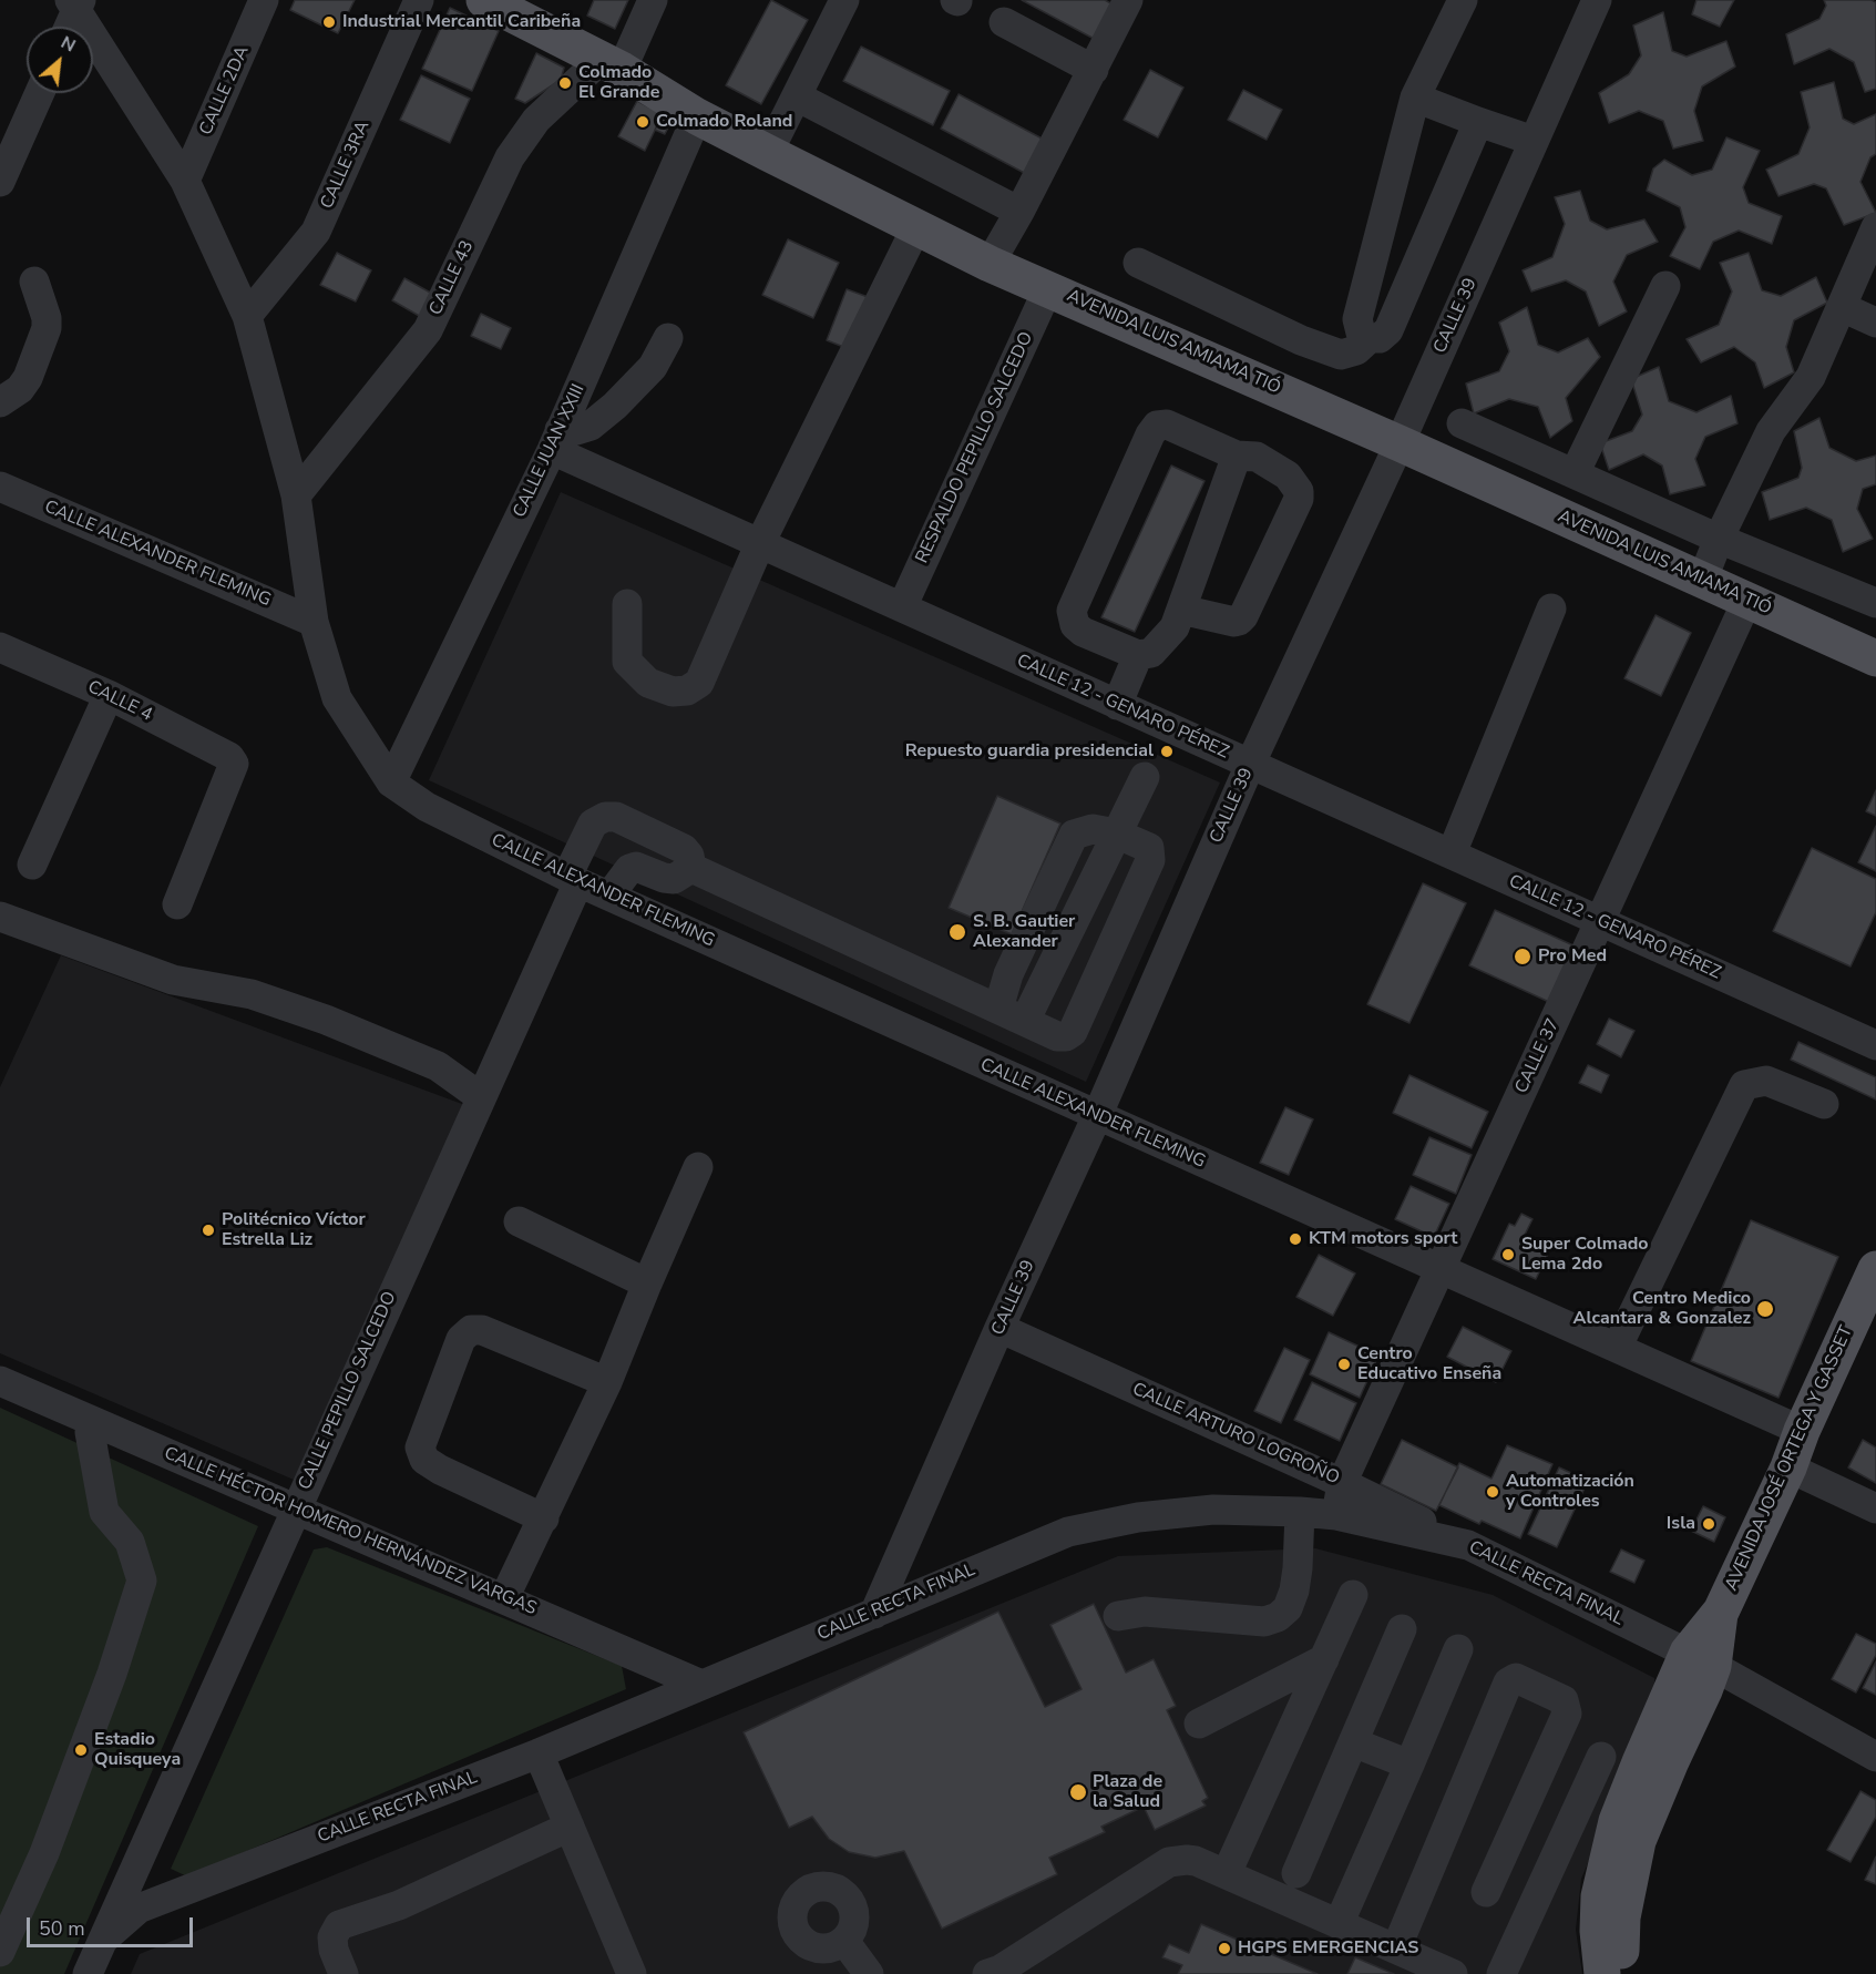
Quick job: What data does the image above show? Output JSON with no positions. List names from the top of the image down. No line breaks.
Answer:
{"streets":{"main road":["AVENIDA LUIS AMIAMA TIÓ","AVENIDA JOSÉ ORTEGA Y GASSET"],"street":["CALLE 2DA","CALLE 3RA","CALLE 43","CALLE 39","RESPALDO PEPILLO SALCEDO","CALLE JUAN XXIII","CALLE ALEXANDER FLEMING","CALLE 4","CALLE 12 - GENARO PÉREZ","CALLE 37","CALLE PEPILLO SALCEDO","CALLE ARTURO LOGROÑO","CALLE HÉCTOR HOMERO HERNÁNDEZ VARGAS","CALLE RECTA FINAL"]},"crossings":[["CALLE 43","AVENIDA LUIS AMIAMA TIÓ"],["CALLE 39","AVENIDA LUIS AMIAMA TIÓ"],["CALLE 39","CALLE ALEXANDER FLEMING"],["CALLE 39","CALLE 12 - GENARO PÉREZ"],["CALLE 39","CALLE ARTURO LOGROÑO"],["CALLE 39","CALLE RECTA FINAL"],["AVENIDA LUIS AMIAMA TIÓ","RESPALDO PEPILLO SALCEDO"],["AVENIDA LUIS AMIAMA TIÓ","CALLE JUAN XXIII"],["AVENIDA LUIS AMIAMA TIÓ","CALLE 37"],["RESPALDO PEPILLO SALCEDO","CALLE 12 - GENARO PÉREZ"],["CALLE JUAN XXIII","CALLE ALEXANDER FLEMING"],["CALLE JUAN XXIII","CALLE 12 - GENARO PÉREZ"],["CALLE ALEXANDER FLEMING","CALLE 37"],["CALLE ALEXANDER FLEMING","CALLE PEPILLO SALCEDO"],["CALLE ALEXANDER FLEMING","AVENIDA JOSÉ ORTEGA Y GASSET"],["CALLE 12 - GENARO PÉREZ","CALLE 37"],["CALLE 37","CALLE ARTURO LOGROÑO"],["CALLE 37","CALLE RECTA FINAL"],["CALLE PEPILLO SALCEDO","CALLE HÉCTOR HOMERO HERNÁNDEZ VARGAS"],["CALLE PEPILLO SALCEDO","CALLE RECTA FINAL"],["CALLE ARTURO LOGROÑO","CALLE RECTA FINAL"],["AVENIDA JOSÉ ORTEGA Y GASSET","CALLE RECTA FINAL"],["CALLE HÉCTOR HOMERO HERNÁNDEZ VARGAS","CALLE RECTA FINAL"]],"places":["Industrial Mercantil Caribeña","Colmado El Grande","Colmado Roland","Repuesto guardia presidencial","S. B. Gautier Alexander","Pro Med","Politécnico Víctor Estrella Liz","KTM motors sport","Super Colmado Lema 2do","Centro Medico Alcantara & Gonzalez","Centro Educativo Enseña","Automatización y Controles","Isla","Estadio Quisqueya","Plaza de la Salud","HGPS EMERGENCIAS"],"scale_bar":"50 m","north":"top right"}
